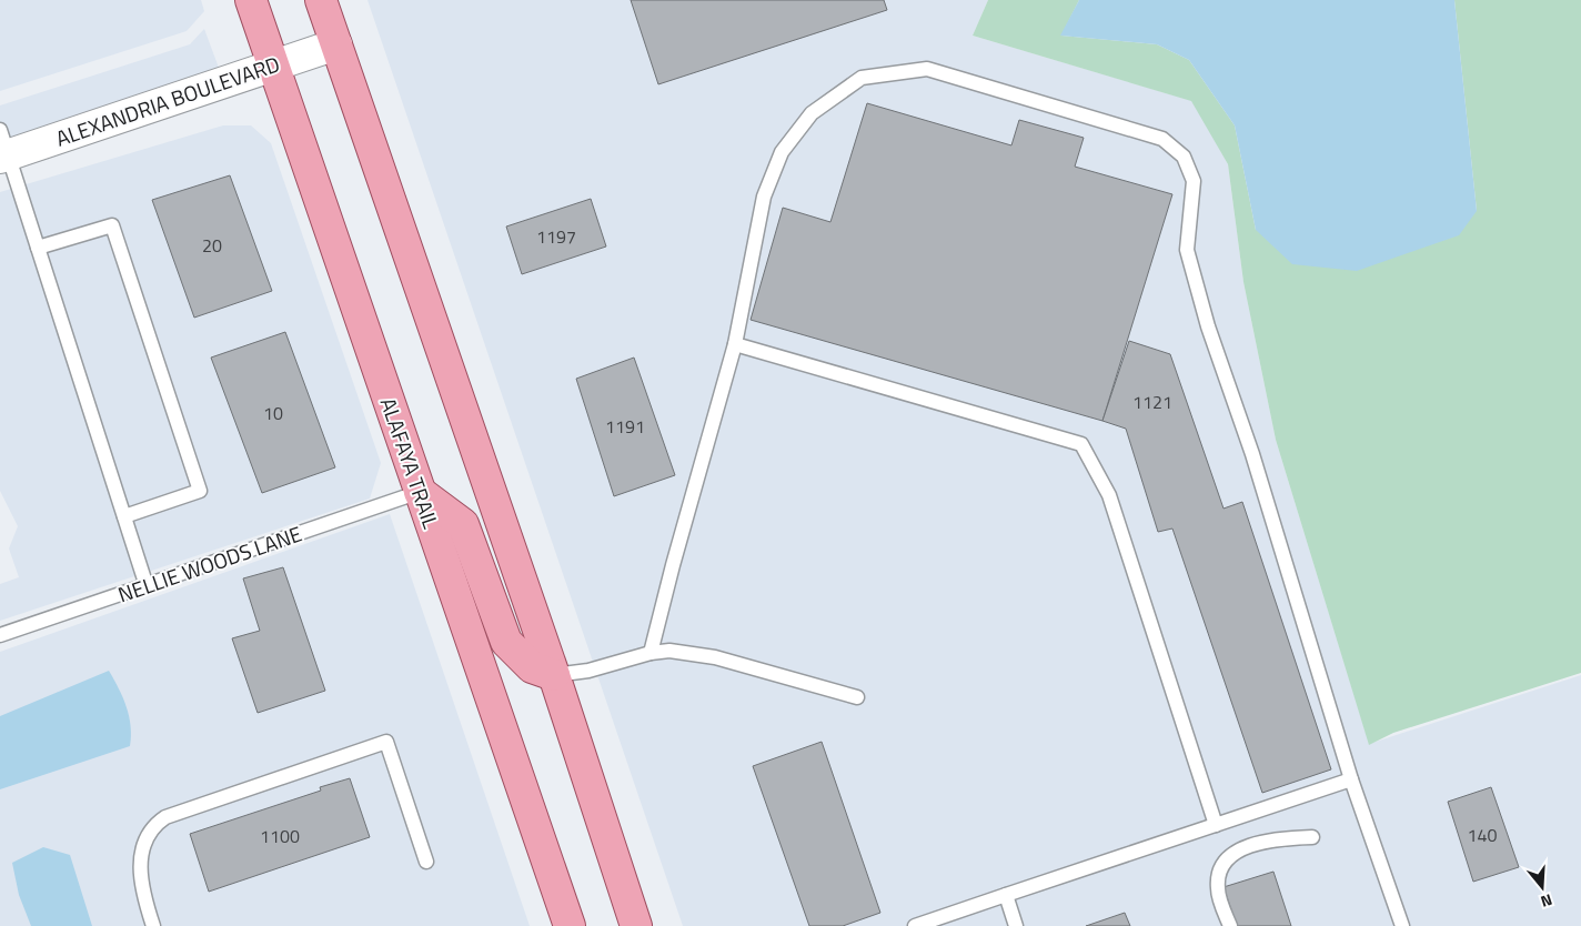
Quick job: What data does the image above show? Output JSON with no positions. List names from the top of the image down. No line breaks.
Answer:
{"streets":{"main road":["ALAFAYA TRAIL"],"street":["ALEXANDRIA BOULEVARD"],"lane":["NELLIE WOODS LANE"]},"crossings":[["ALEXANDRIA BOULEVARD","ALAFAYA TRAIL"],["ALAFAYA TRAIL","NELLIE WOODS LANE"]],"house_numbers":["1197","20","1121","10","1191","140","1100"],"north":"bottom"}
